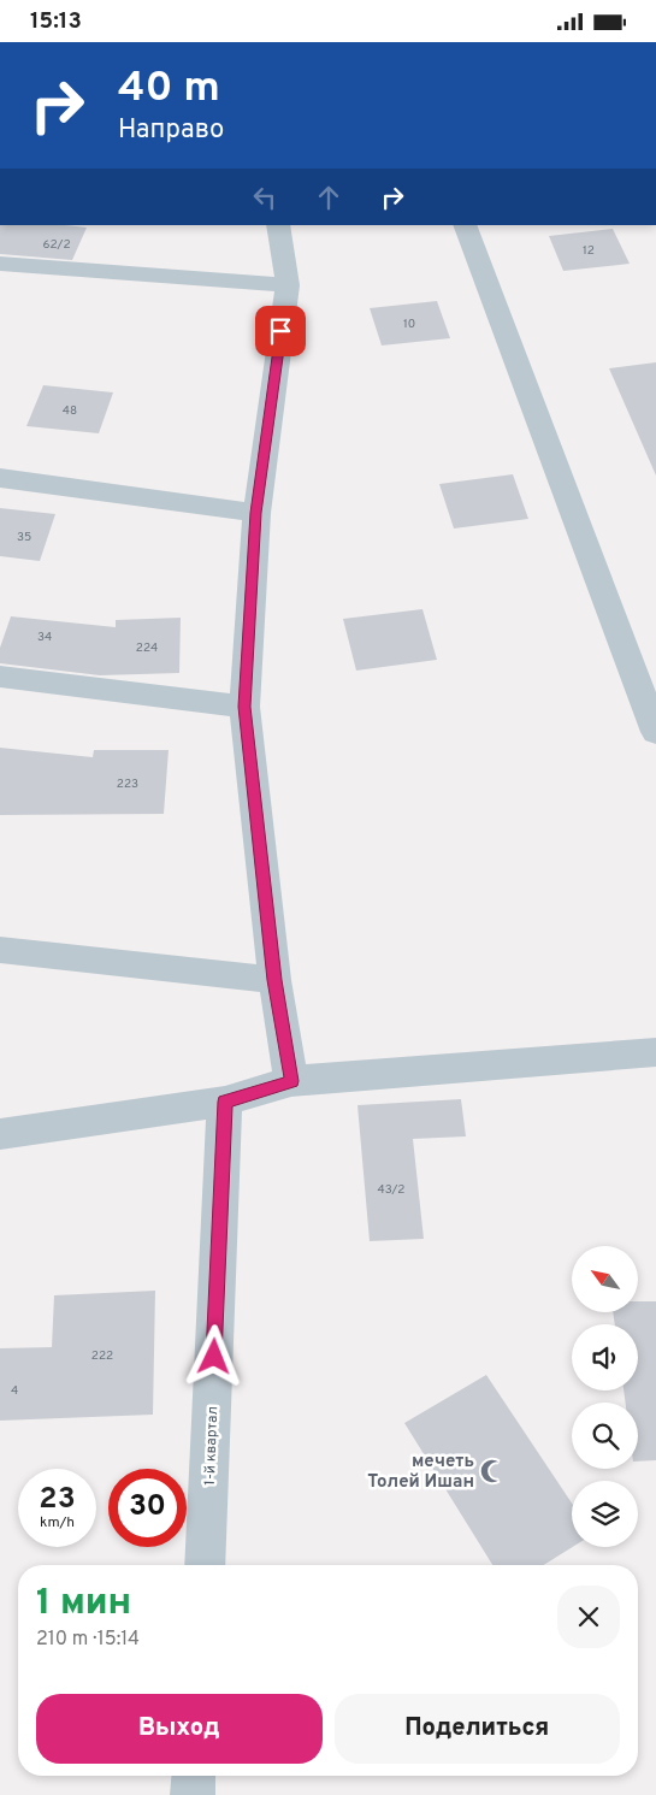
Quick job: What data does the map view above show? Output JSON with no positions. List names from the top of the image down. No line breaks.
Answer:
{"streets":{"street":["1-й квартал"]},"places":{"mosque":["мечеть Толей Ишан"]},"house_numbers":["62/2","12","10","48","35","34","224","223","43/2","222","4"],"north":"top left","page":{"status":"15:13","turn":["40 m","Направо"],"speed":"23 km/h","limit":"30","heading":["1 мин","210 m · 15:14"],"buttons":["Выход","Поделиться"]}}
